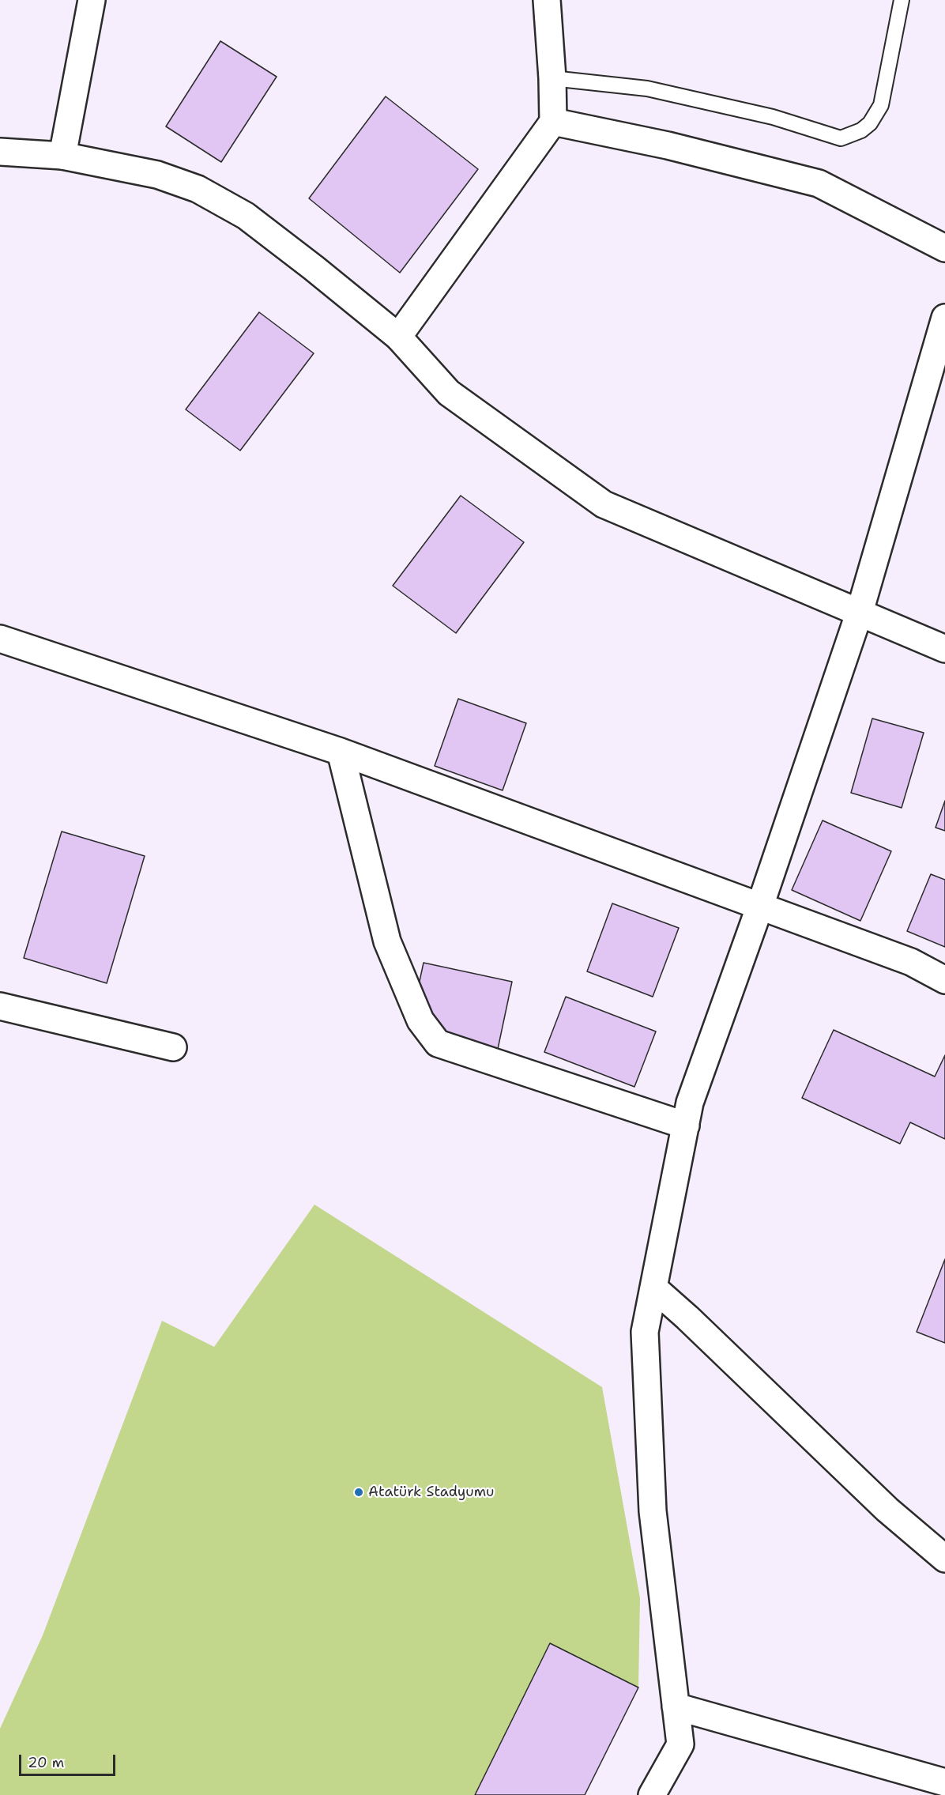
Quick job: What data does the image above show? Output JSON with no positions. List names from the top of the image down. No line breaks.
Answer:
{"places":["Atatürk Stadyumu"],"scale_bar":"20 m"}
